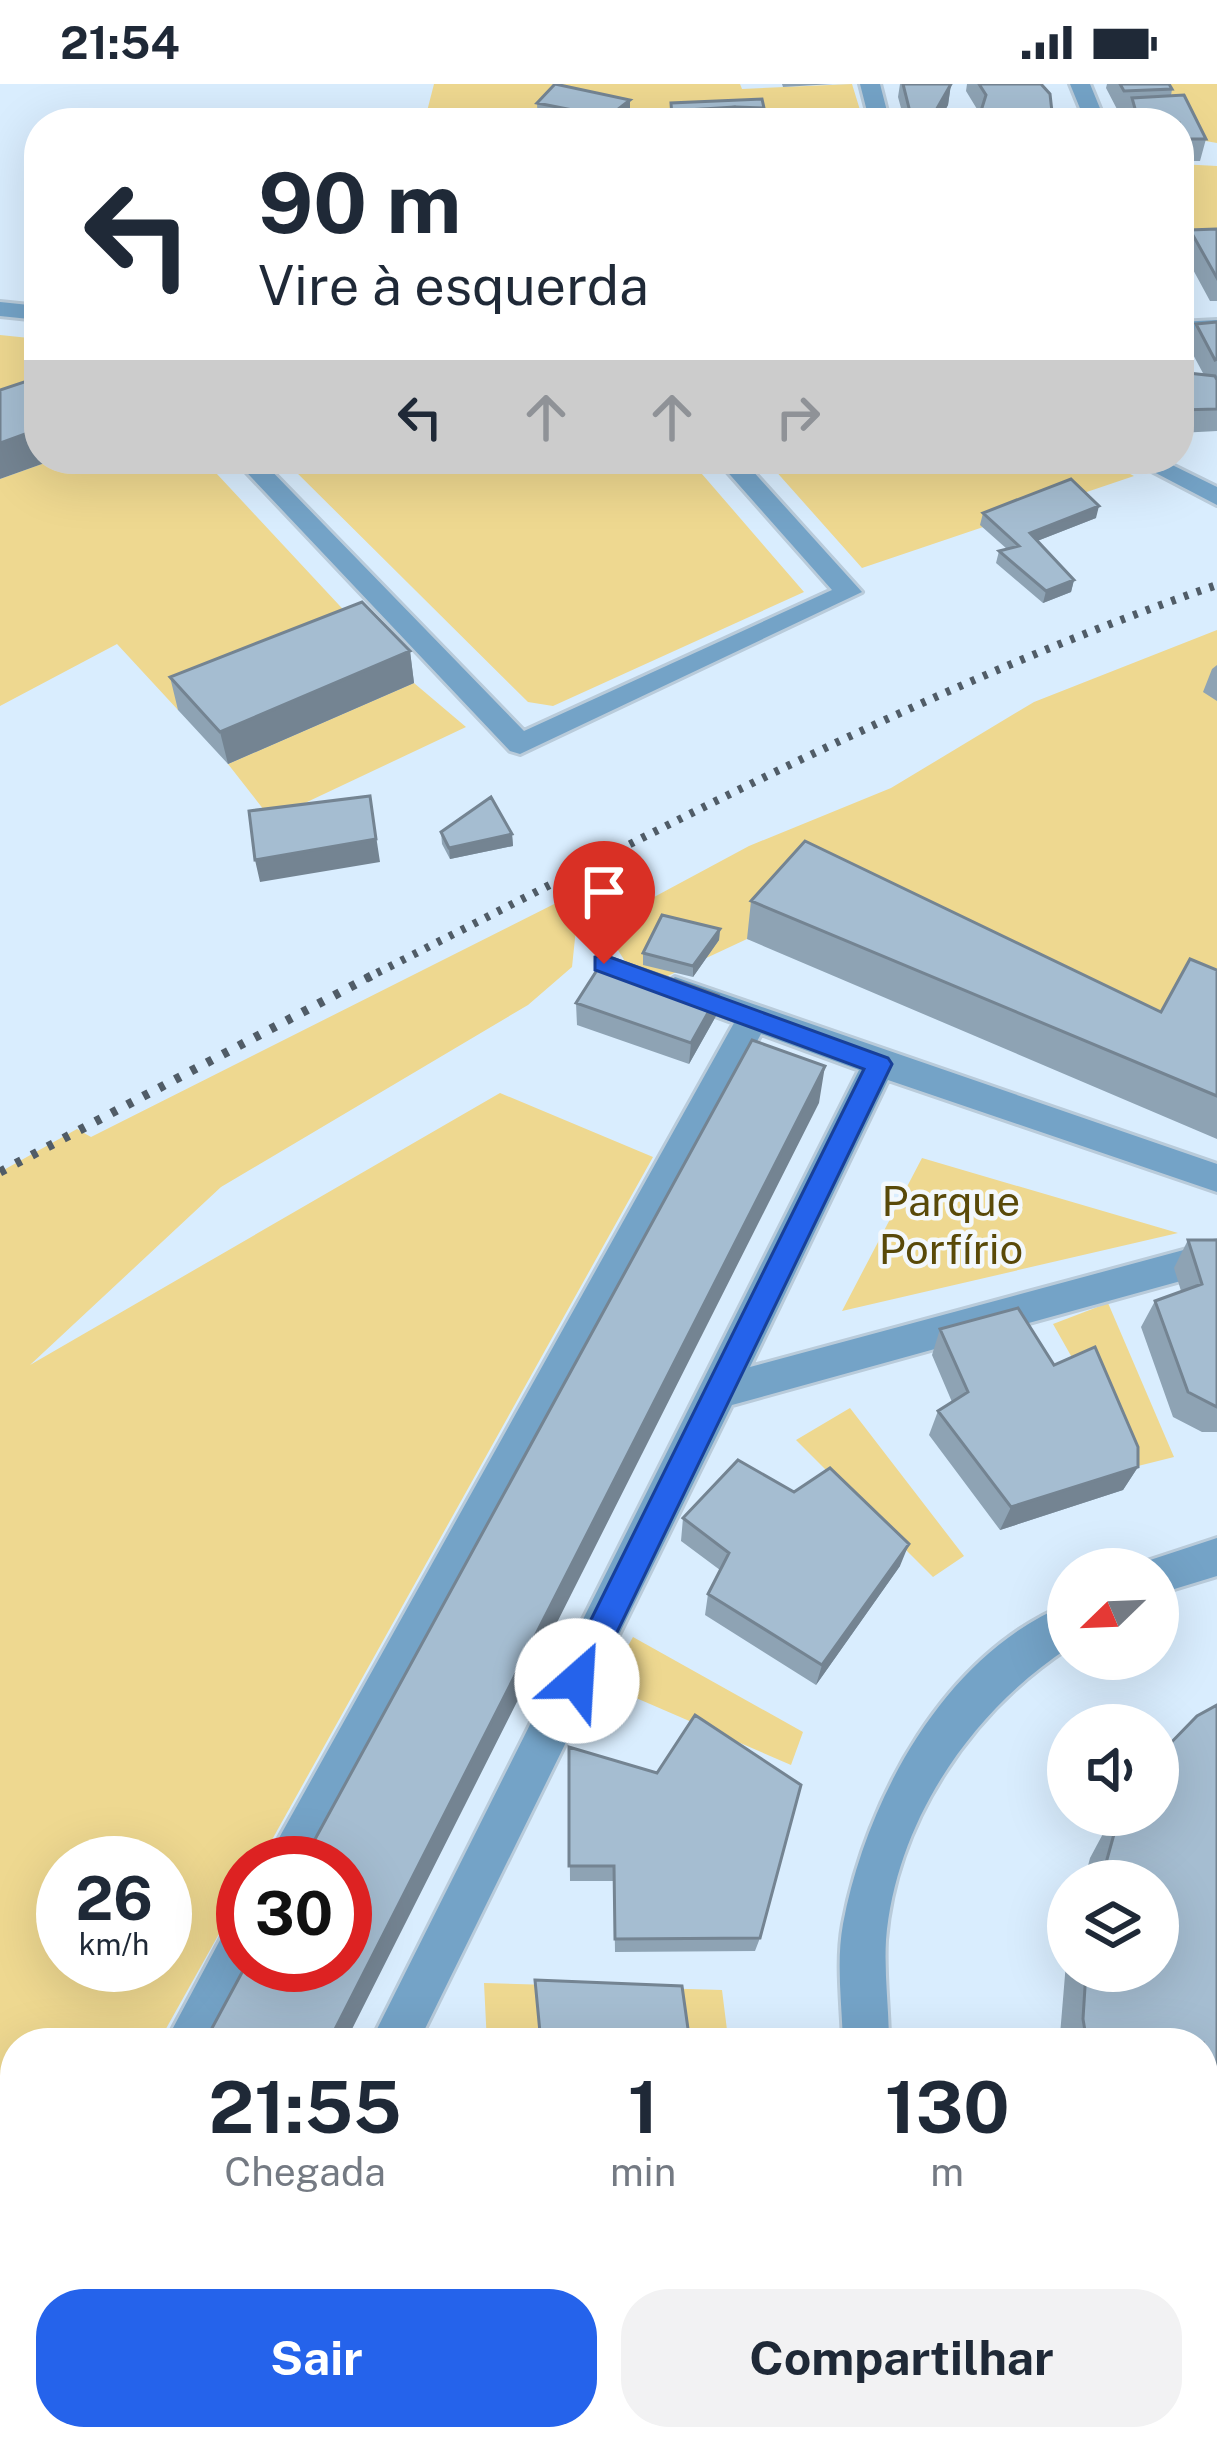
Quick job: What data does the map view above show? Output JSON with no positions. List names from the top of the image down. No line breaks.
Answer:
{"parks":["Parque Porfírio"],"north":"bottom left","page":{"status":"21:54","turn":["90 m","Vire à esquerda"],"speed":"26 km/h","limit":"30","eta":["21:55","Chegada","1","min","130","m"],"buttons":["Sair","Compartilhar"]}}
